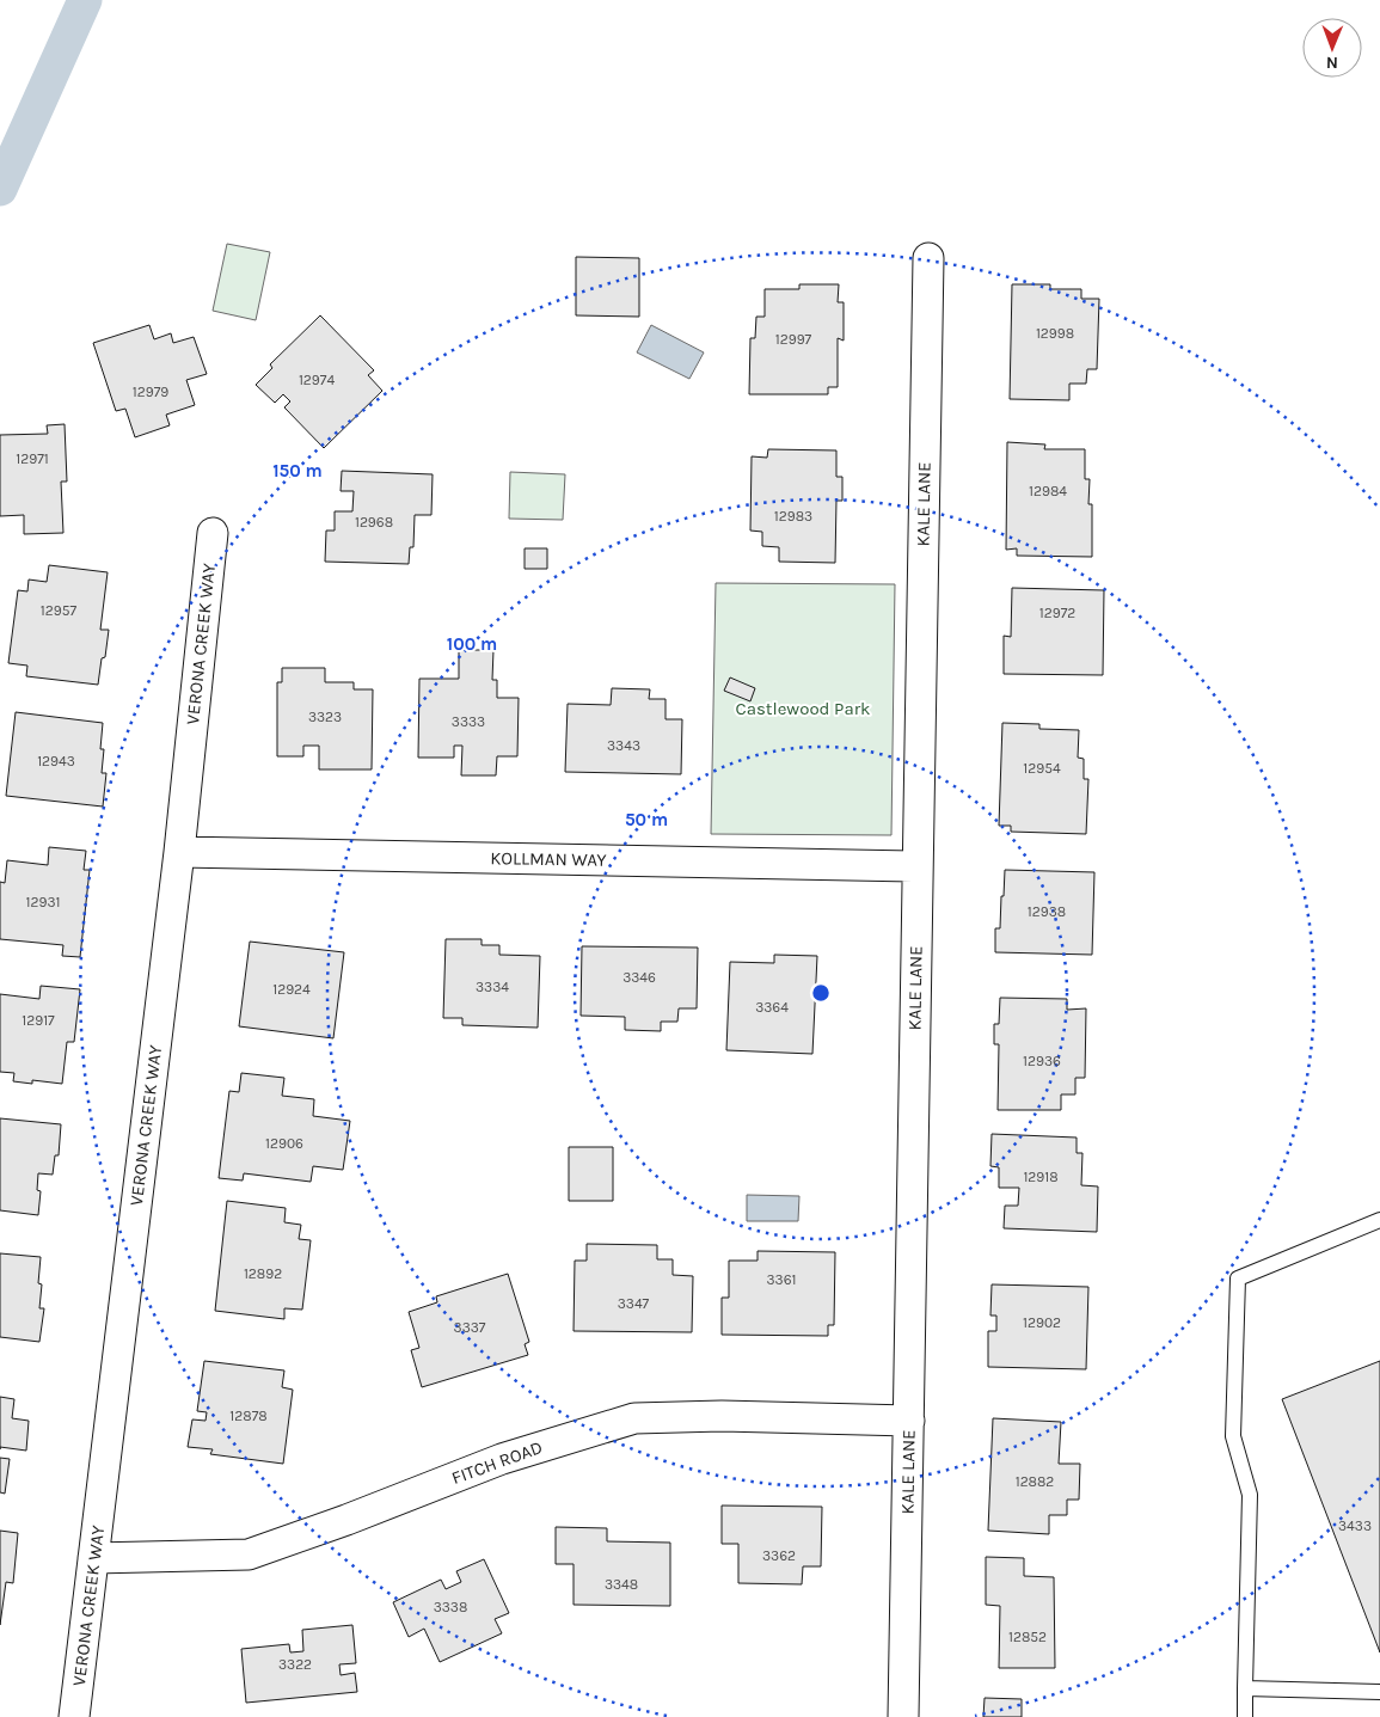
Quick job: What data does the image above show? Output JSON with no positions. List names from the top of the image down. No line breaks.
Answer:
{"streets":{"street":["KALE LANE","VERONA CREEK WAY","KOLLMAN WAY","FITCH ROAD"]},"crossings":[["KALE LANE","KOLLMAN WAY"],["KALE LANE","FITCH ROAD"],["VERONA CREEK WAY","KOLLMAN WAY"],["VERONA CREEK WAY","FITCH ROAD"]],"parks":["Castlewood Park"],"house_numbers":["12998","12997","12974","12979","12971","12984","12983","12968","12957","12972","3323","3333","3343","12943","12954","12931","12938","3346","3334","12924","3364","12917","12936","12906","12918","12892","3361","3347","12902","3337","12878","12882","3433","3362","3348","3338","12852","3322"],"north":"bottom","rings":["150 m","100 m","50 m"]}
